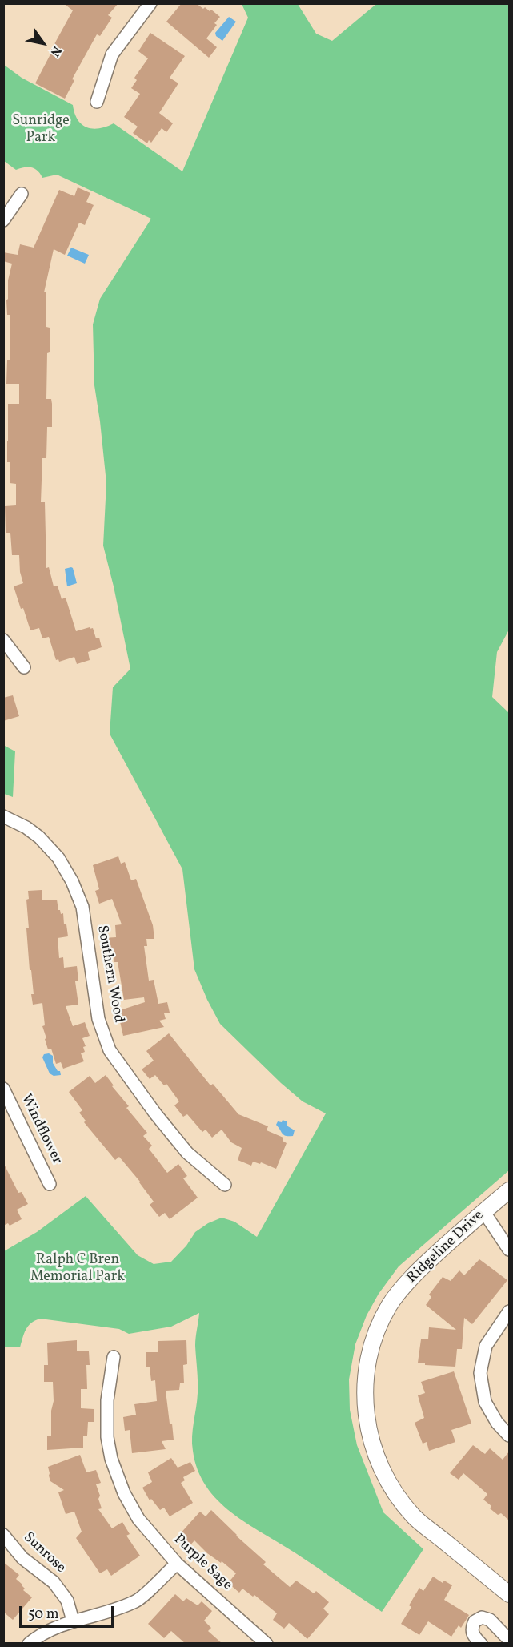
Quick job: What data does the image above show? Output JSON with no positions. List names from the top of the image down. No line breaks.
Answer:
{"streets":{"street":["Southern Wood","Windflower","Ridgeline Drive","Sunrose","Purple Sage"]},"parks":["Sunridge Park","Ralph C Bren Memorial Park"],"scale_bar":"50 m","north":"bottom right"}
